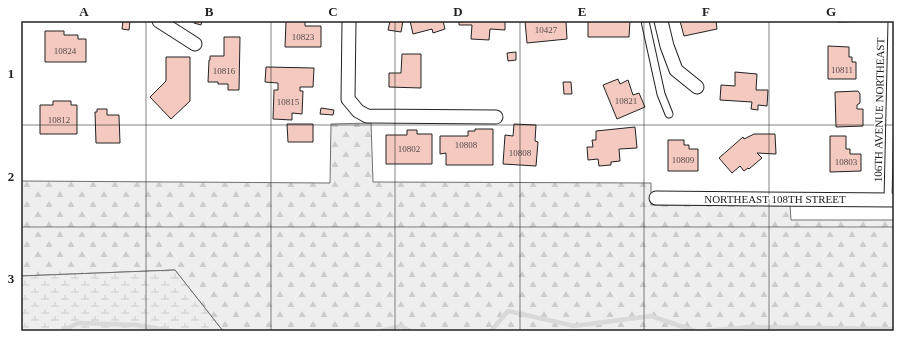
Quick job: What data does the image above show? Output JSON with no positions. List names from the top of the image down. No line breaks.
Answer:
{"streets":{"street":["NORTHEAST 108TH STREET"],"lane":["106TH AVENUE NORTHEAST"]},"crossings":[["106TH AVENUE NORTHEAST","NORTHEAST 108TH STREET"]],"house_numbers":["10427","10823","10824","10811","10816","10821","10815","10812","10808","10802","10808","10809","10803"],"grid":{"columns":["A","B","C","D","E","F","G"],"rows":["1","2","3"]}}
